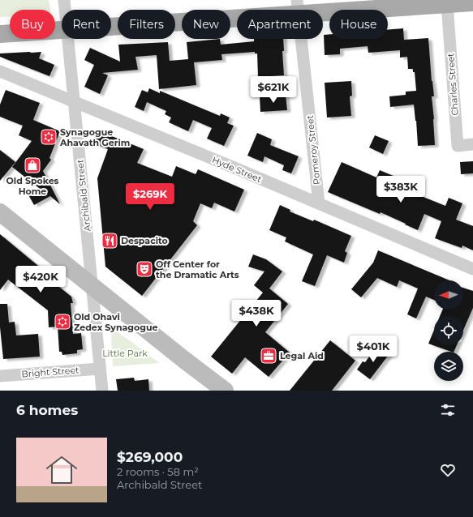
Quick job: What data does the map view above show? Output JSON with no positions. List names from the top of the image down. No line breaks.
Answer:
{"streets":{"street":["Charles Street","Pomeroy Street","Hyde Street","Archibald Street","Bright Street"]},"crossings":[["Pomeroy Street","Hyde Street"],["Hyde Street","Archibald Street"],["Archibald Street","Bright Street"]],"parks":["Little Park"],"places":{"synagogue":["Synagogue Ahavath Gerim","Old Ohavi Zedex Synagogue"],"shop":["Old Spokes Home"],"restaurant":["Despacito"],"theatre":["Off Center for the Dramatic Arts"],"office":["Legal Aid"]},"north":"left","page":{"chip":["Buy","Rent","Filters","New","Apartment","House"],"price":["$621K","$383K","$269K","$420K","$438K","$401K"],"heading":"6 homes","list":[{"name":"$269,000","note":"2 rooms · 58 m² · Archibald Street"}]}}
